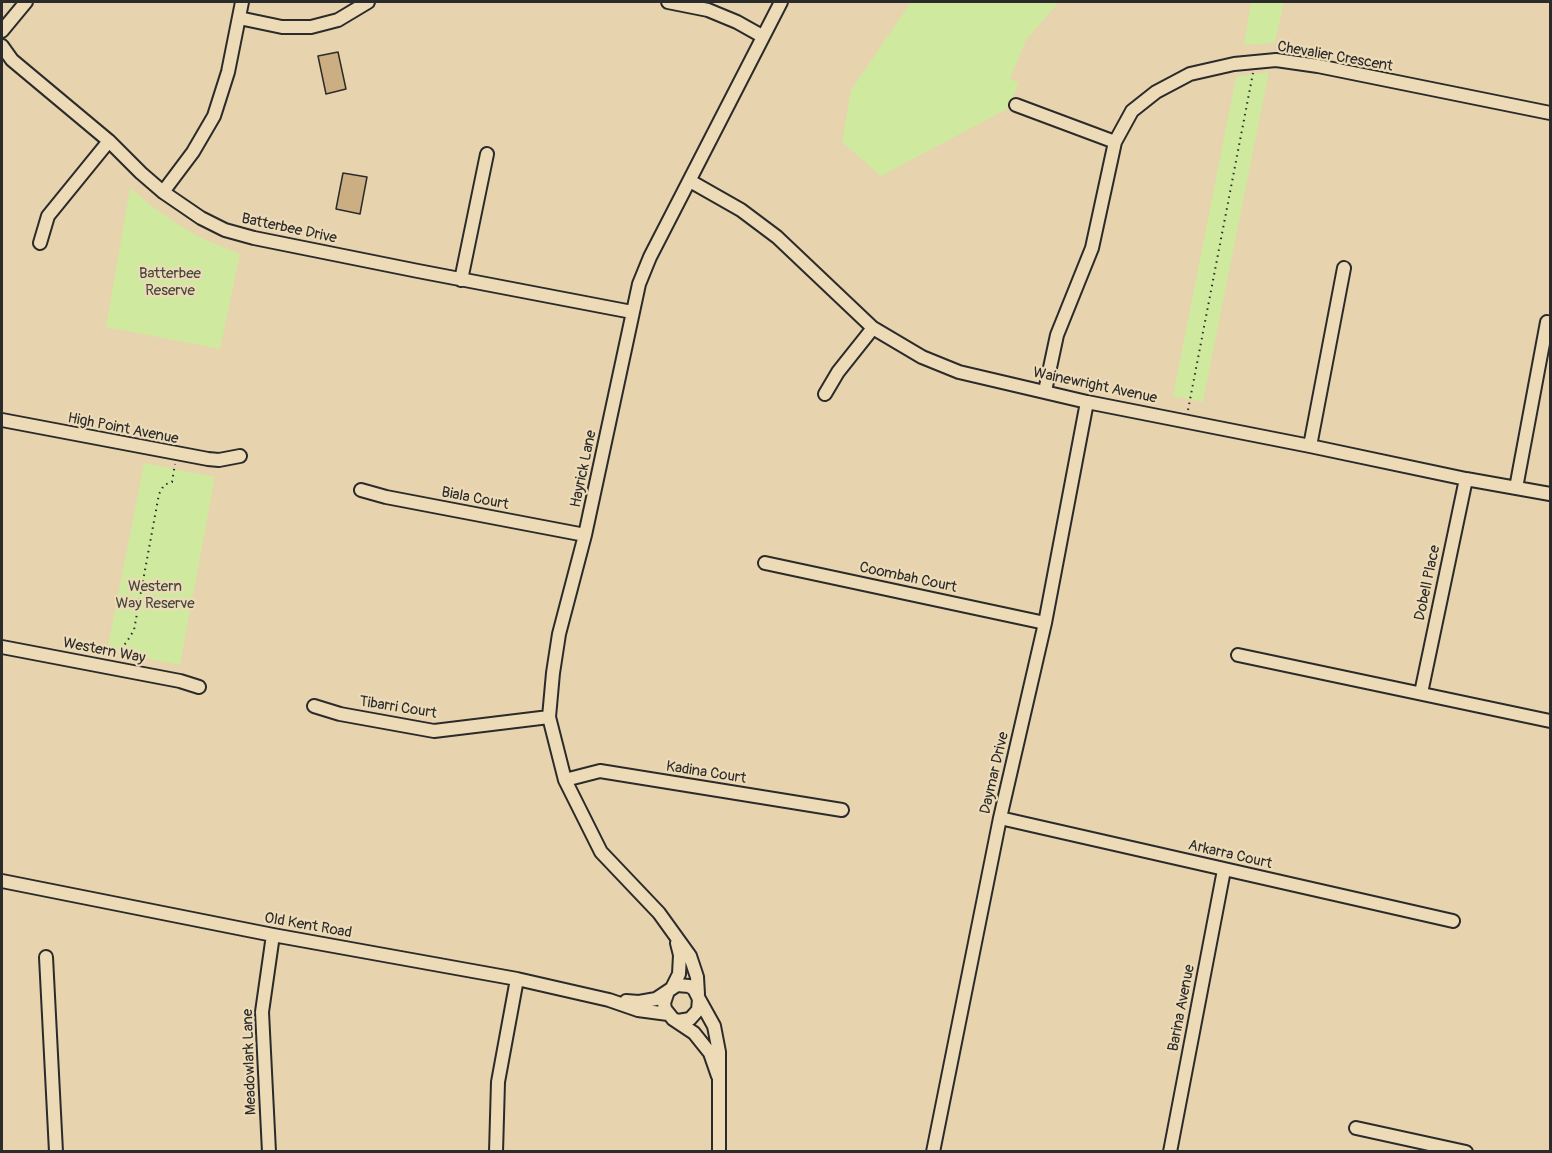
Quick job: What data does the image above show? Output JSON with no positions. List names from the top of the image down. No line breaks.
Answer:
{"streets":{"street":["Chevalier Crescent","Batterbee Drive","Wainewright Avenue","High Point Avenue","Hayrick Lane","Biala Court","Coombah Court","Dobell Place","Western Way","Tibarri Court","Kadina Court","Daymar Drive","Arkarra Court","Old Kent Road","Barina Avenue","Meadowlark Lane"]},"crossings":[["Chevalier Crescent","Wainewright Avenue"],["Batterbee Drive","Hayrick Lane"],["Wainewright Avenue","Hayrick Lane"],["Wainewright Avenue","Dobell Place"],["Wainewright Avenue","Daymar Drive"],["Hayrick Lane","Biala Court"],["Hayrick Lane","Tibarri Court"],["Hayrick Lane","Kadina Court"],["Hayrick Lane","Old Kent Road"],["Coombah Court","Daymar Drive"],["Daymar Drive","Arkarra Court"],["Arkarra Court","Barina Avenue"],["Old Kent Road","Meadowlark Lane"]],"parks":["Batterbee Reserve","Western Way Reserve"]}
